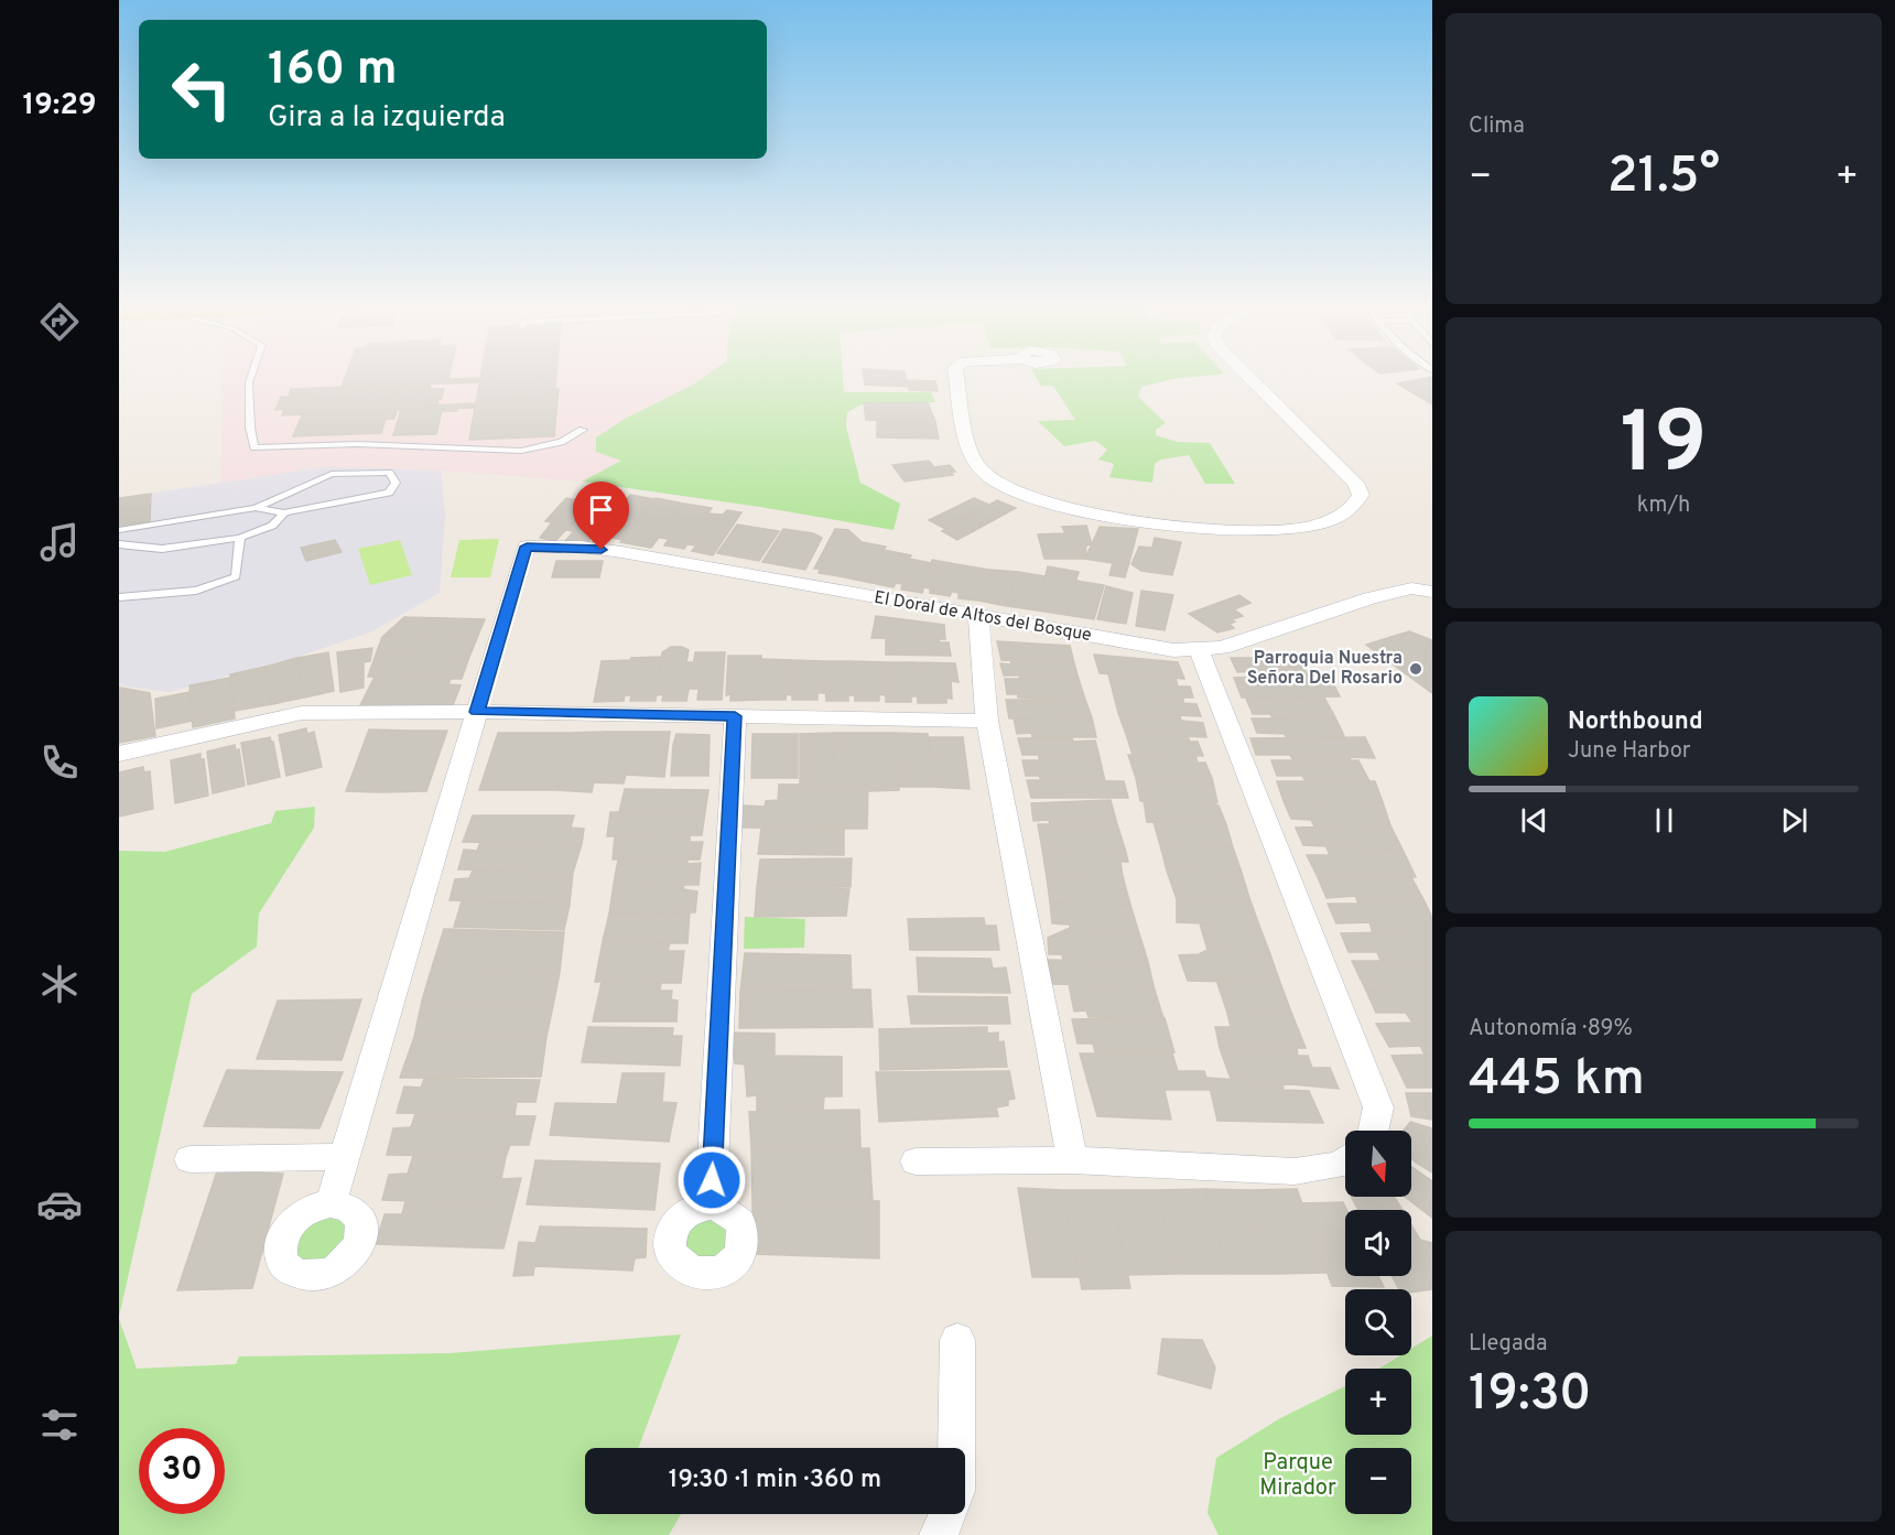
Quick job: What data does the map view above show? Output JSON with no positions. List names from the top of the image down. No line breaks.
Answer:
{"streets":{"street":["El Doral de Altos del Bosque"]},"parks":["Parque Mirador"],"places":["Parroquia Nuestra Señora Del Rosario"],"north":"bottom","page":{"tabs":"19:29","tile":["Clima",["19","km/h"],["Autonomía · 89%","445 km"],["Llegada","19:30"]],"turn":["160 m","Gira a la izquierda"],"heat":["−","21.5°","+"],"song":["Northbound","June Harbor"],"map_buttons":["+","−"],"limit":"30","trip":"19:30 · 1 min · 360 m"}}
